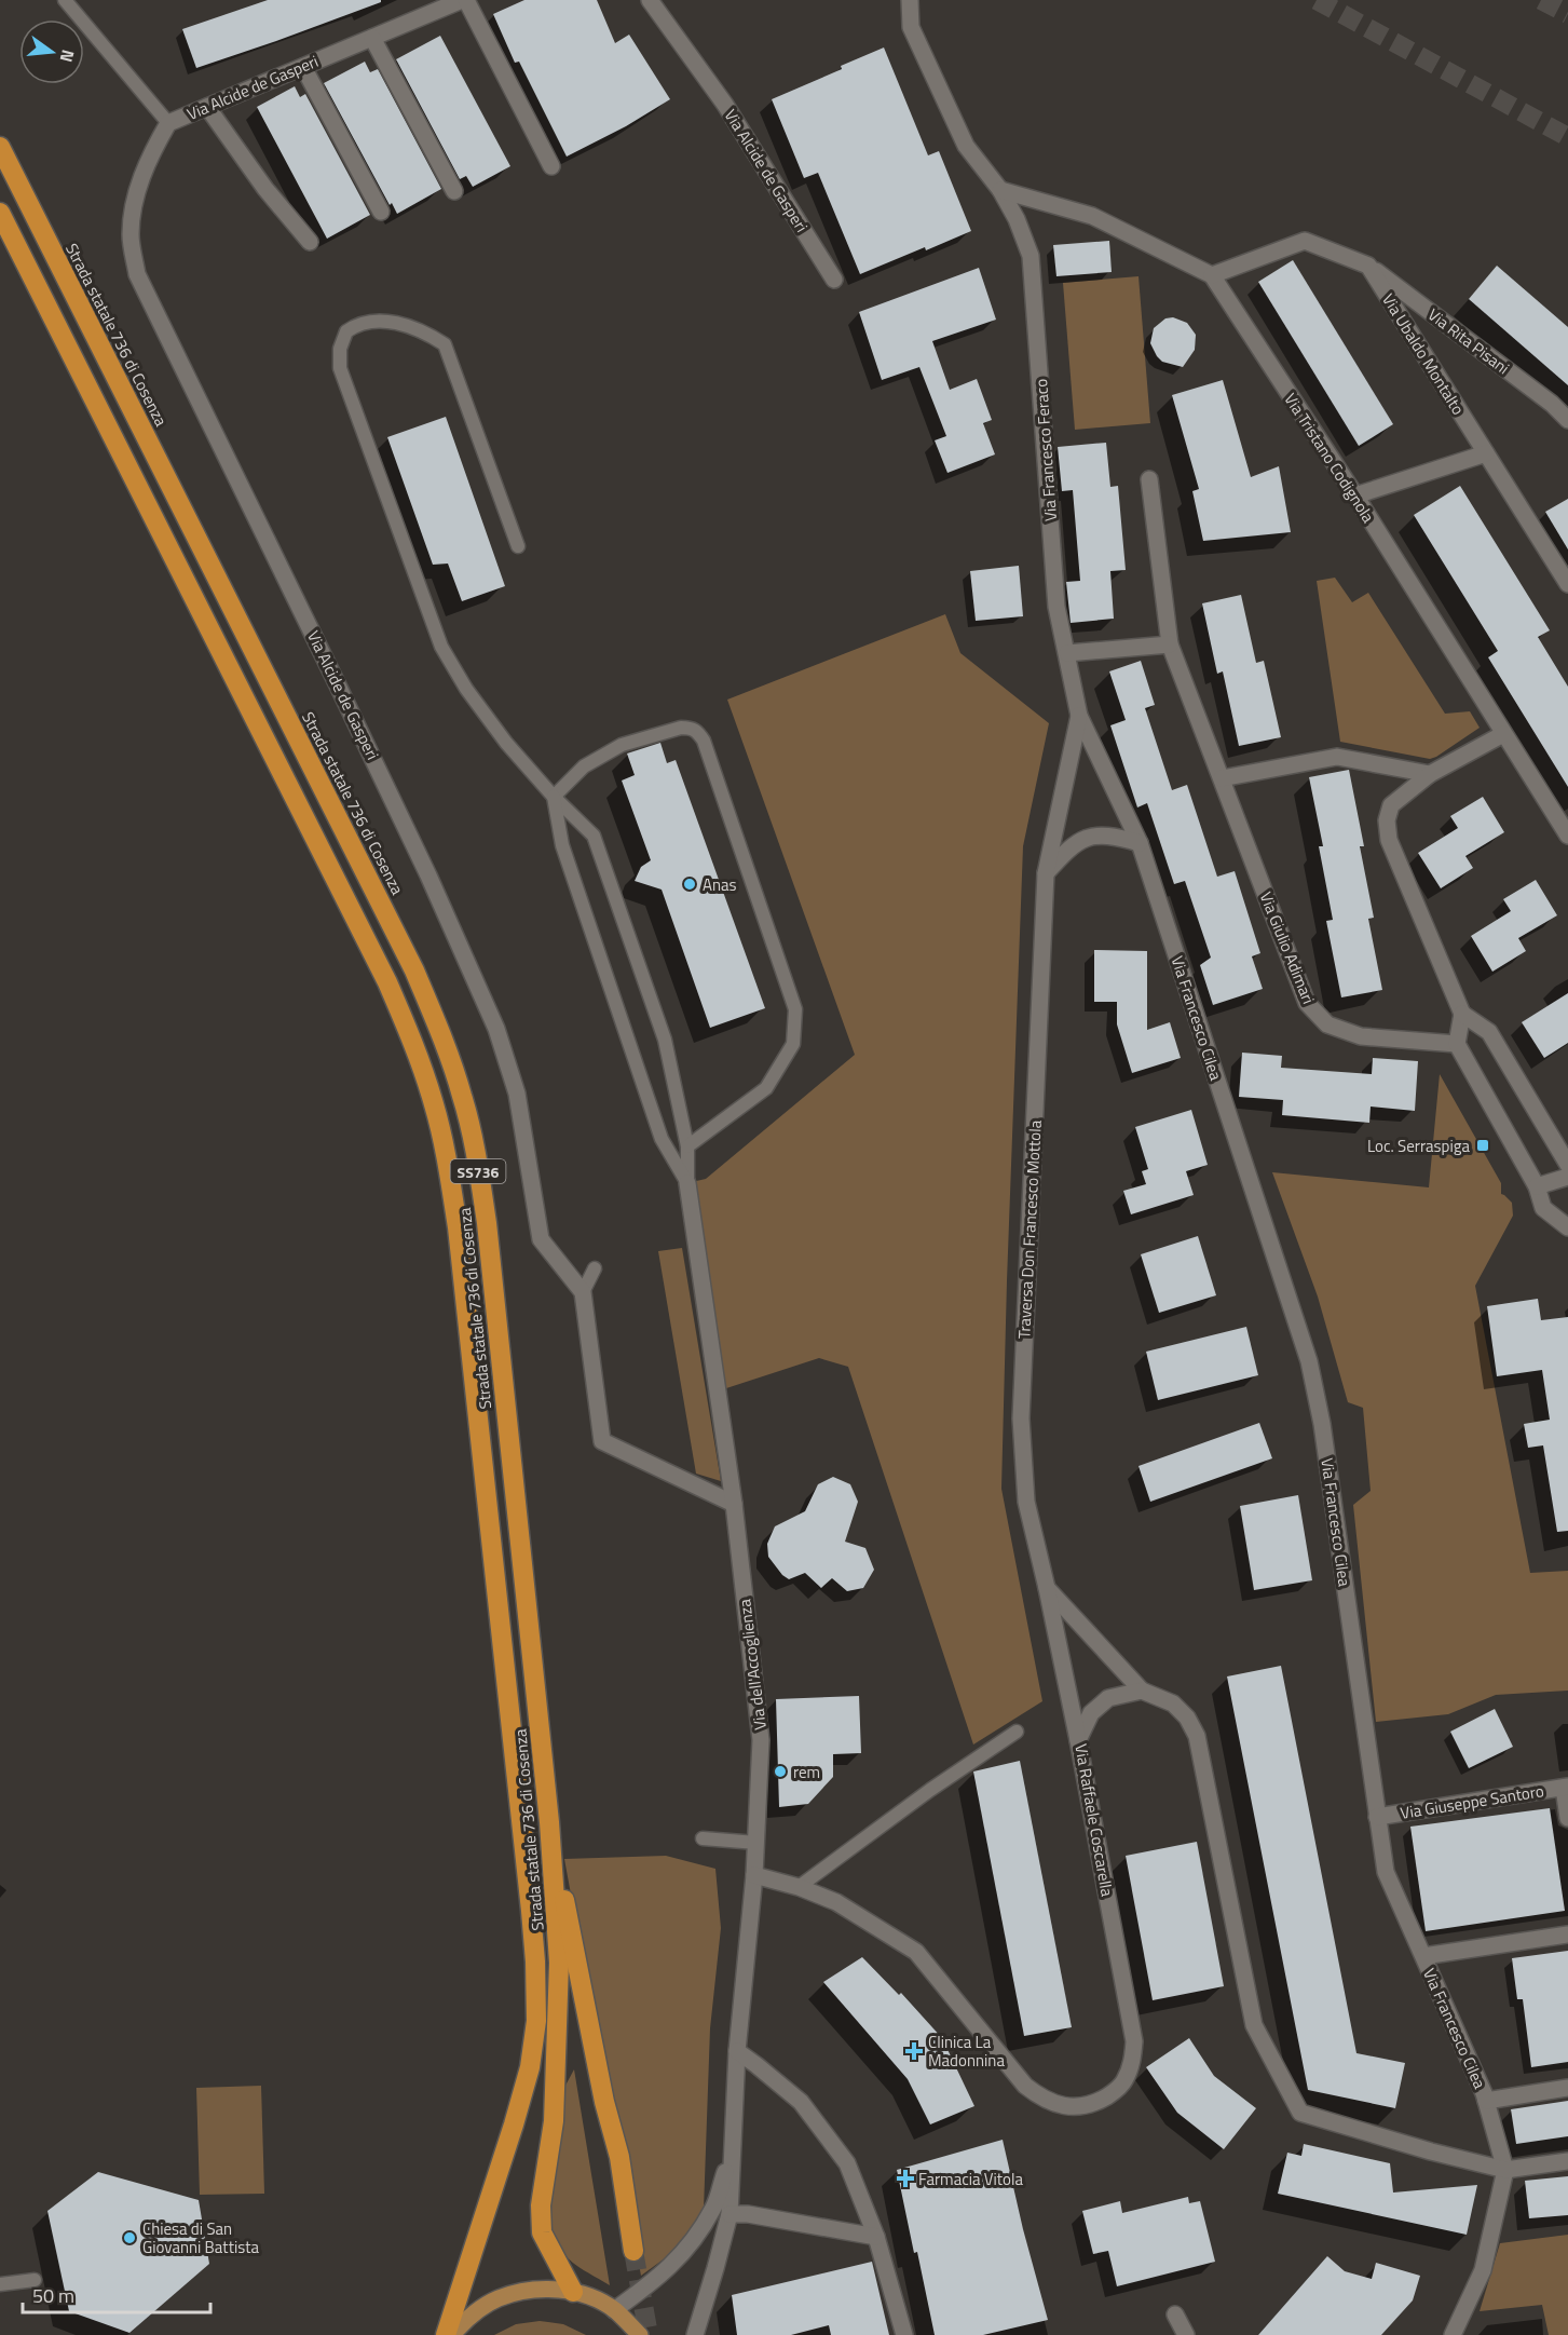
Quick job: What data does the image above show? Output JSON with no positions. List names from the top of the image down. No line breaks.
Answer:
{"streets":{"highway":["Strada statale 736 di Cosenza","SS736"],"street":["Via Alcide de Gasperi","Via Rita Pisani","Via Ubaldo Montalto","Via Francesco Feraco","Via Tristano Codignola","Via Giulio Adimari","Via Francesco Cilea","Traversa Don Francesco Mottola","Via dell'Accoglienza","Via Giuseppe Santoro","Via Raffaele Coscarella"]},"crossings":[["Via Rita Pisani","Via Ubaldo Montalto"],["Via Francesco Feraco","Via Francesco Cilea"],["Via Francesco Feraco","Traversa Don Francesco Mottola"],["Via Francesco Cilea","Traversa Don Francesco Mottola"],["Via Francesco Cilea","Via Giuseppe Santoro"],["Traversa Don Francesco Mottola","Via Raffaele Coscarella"],["Via dell'Accoglienza","Via Raffaele Coscarella"]],"places":{"other":["Anas","rem","Chiesa di San Giovanni Battista"],"transit":["Loc. Serraspiga"],"health":["Clinica La Madonnina","Farmacia Vitola"]},"scale_bar":"50 m","north":"right"}
